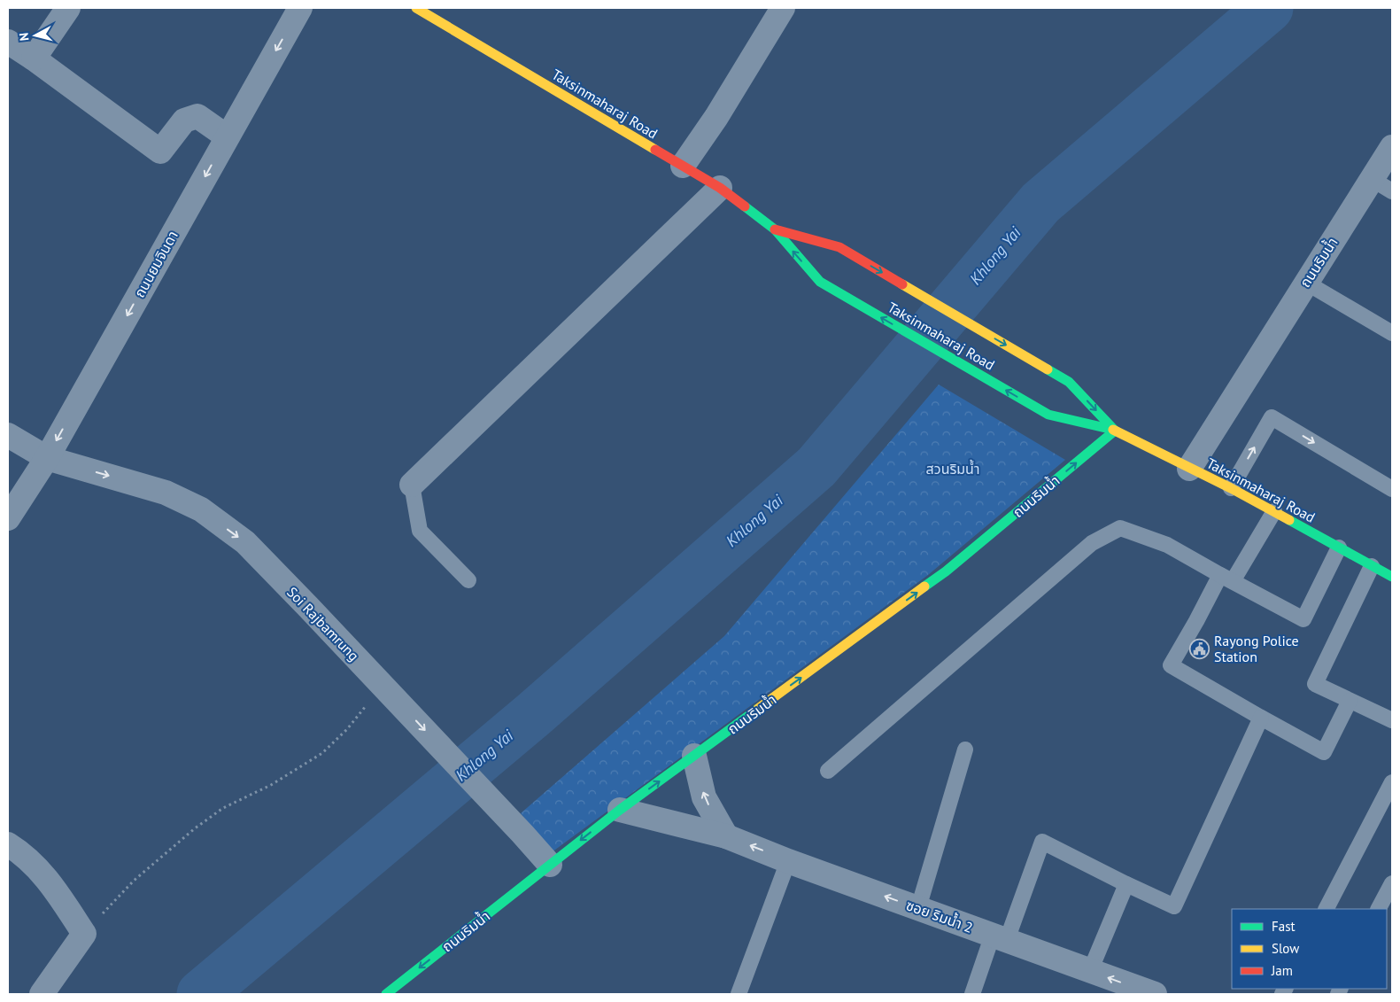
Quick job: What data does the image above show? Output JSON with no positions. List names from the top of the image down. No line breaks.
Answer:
{"streets":{"street":["Taksinmaharaj Road","ถนนริมน้ำ","ถนนยมจินดา","Soi Rajbamrung","ซอย ริมน้ำ 2"]},"crossings":[["Taksinmaharaj Road","ถนนริมน้ำ"],["ถนนริมน้ำ","Soi Rajbamrung"],["ถนนริมน้ำ","ซอย ริมน้ำ 2"],["ถนนยมจินดา","Soi Rajbamrung"]],"one_way":["ถนนยมจินดา","Soi Rajbamrung","ซอย ริมน้ำ 2"],"water":["Khlong Yai"],"parks":["สวนริมน้ำ"],"places":{"public building":["Rayong Police Station"]},"legend":["Fast","Slow","Jam"],"north":"left"}
